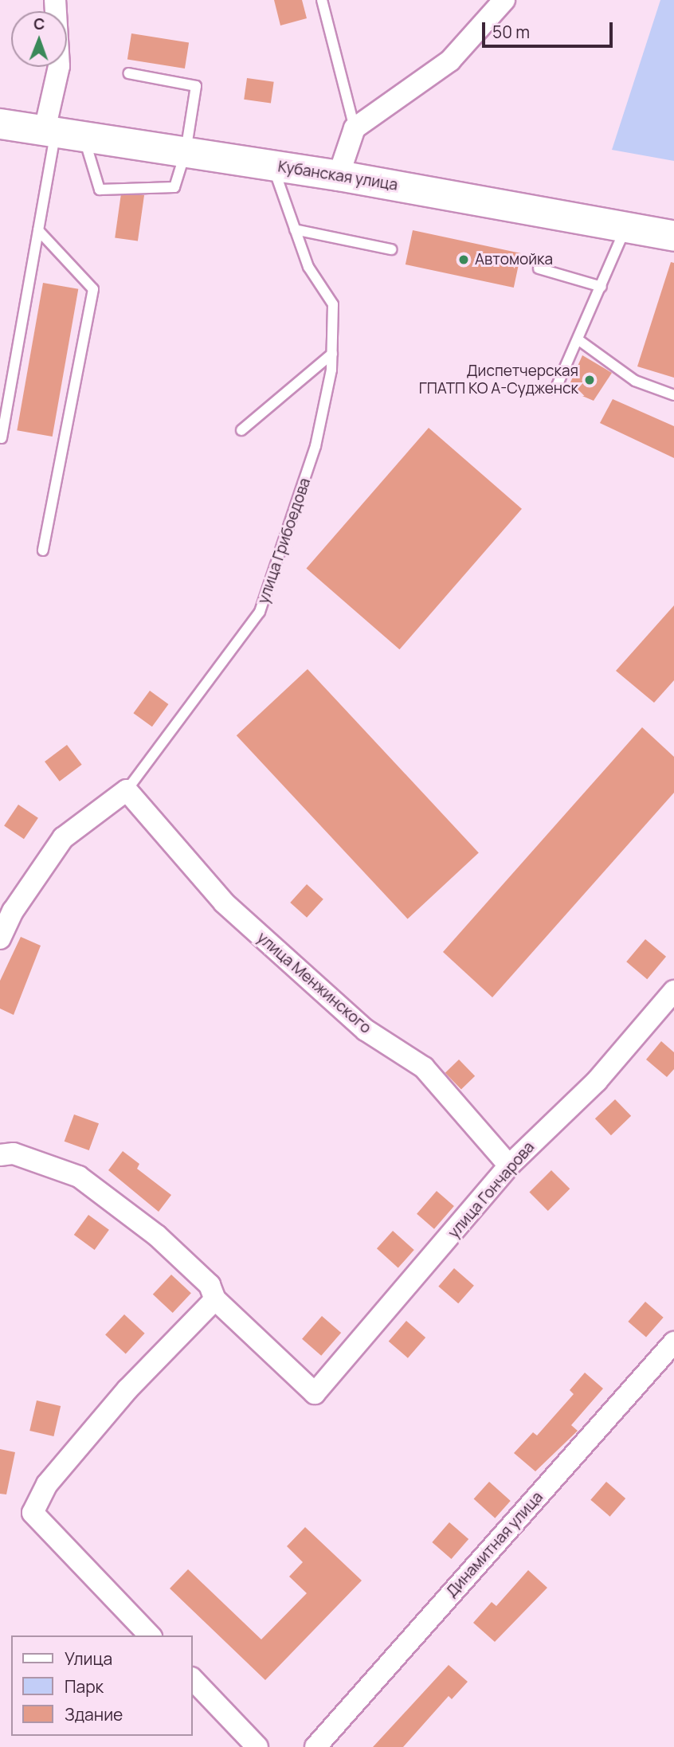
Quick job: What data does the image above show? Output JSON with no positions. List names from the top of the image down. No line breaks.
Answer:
{"streets":{"street":["Кубанская улица","улица Грибоедова","улица Менжинского","улица Гончарова","Динамитная улица"]},"crossings":[["Кубанская улица","улица Грибоедова"],["улица Грибоедова","улица Менжинского"],["улица Менжинского","улица Гончарова"]],"places":["Автомойка","Диспетчерская ГПАТП КО А-Судженск"],"legend":["Улица","Парк","Здание"],"scale_bar":"50 m","north":"top"}
